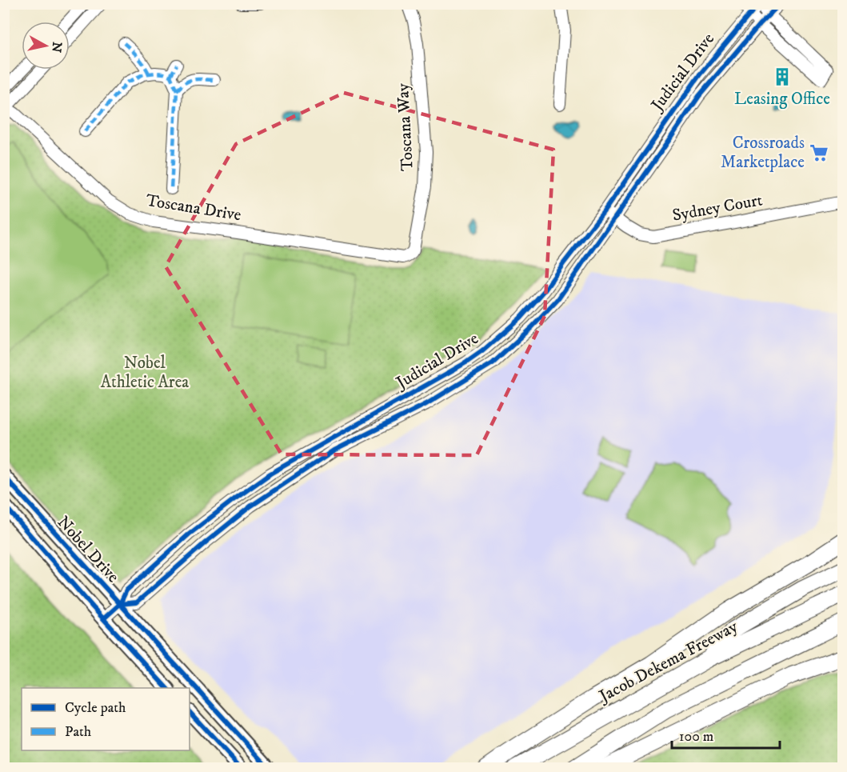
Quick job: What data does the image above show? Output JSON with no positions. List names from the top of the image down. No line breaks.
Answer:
{"streets":{"highway":["Jacob Dekema Freeway"],"main road":["Nobel Drive"],"street":["Judicial Drive","Toscana Way","Toscana Drive","Sydney Court"]},"crossings":[["Judicial Drive","Sydney Court"],["Judicial Drive","Nobel Drive"],["Toscana Way","Toscana Drive"]],"parks":["Nobel Athletic Area"],"places":{"building":["Leasing Office"],"supermarket":["Crossroads Marketplace"]},"legend":["Cycle path","Path"],"scale_bar":"100 m","north":"right"}
